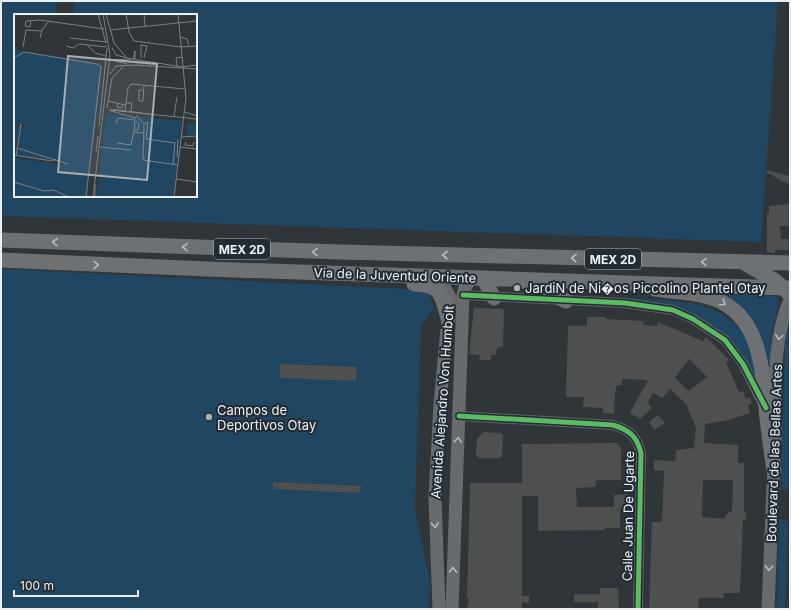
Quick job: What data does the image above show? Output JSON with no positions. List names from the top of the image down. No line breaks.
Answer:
{"streets":{"highway":["MEX 2D","Via de la Juventud Oriente"],"main road":["Avenida Alejandro Von Humbolt","Boulevard de las Bellas Artes"],"street":["Calle Juan De Ugarte"]},"crossings":[["Via de la Juventud Oriente","Avenida Alejandro Von Humbolt"],["Avenida Alejandro Von Humbolt","Calle Juan De Ugarte"]],"one_way":["Boulevard de las Bellas Artes"],"places":["JardiN de Ni�os Piccolino Plantel Otay","Campos de Deportivos Otay"],"scale_bar":"100 m"}
